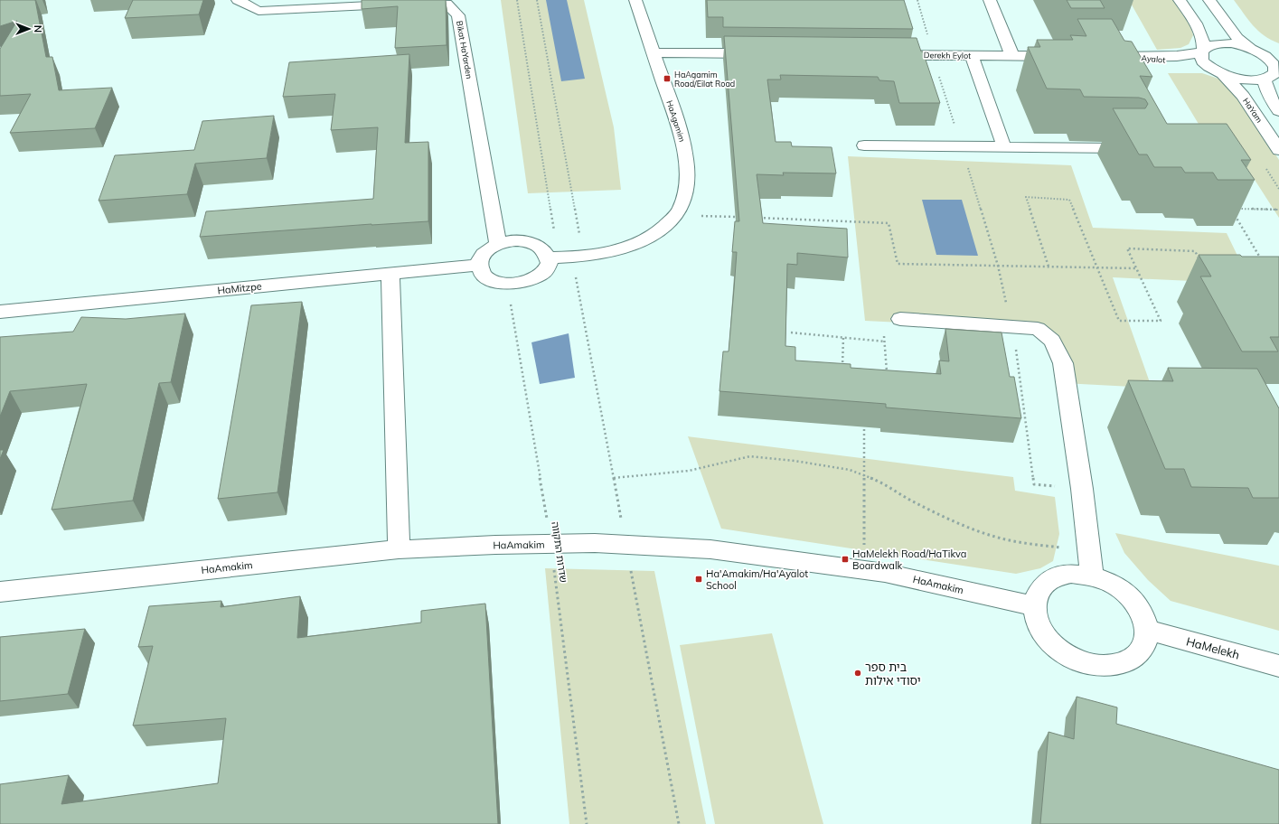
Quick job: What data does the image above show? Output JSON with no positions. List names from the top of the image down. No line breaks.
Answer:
{"streets":{"street":["Bikat HaYarden","Derekh Eylot","Ayalot","HaYam","HaAgamim","HaMitzpe","HaAmakim","HaMelekh"],"path":["שדרות התקווה"]},"crossings":[["Bikat HaYarden","HaAgamim"],["Bikat HaYarden","HaMitzpe"],["Bikat HaYarden","שדרות התקווה"],["Ayalot","HaYam"],["HaAgamim","HaMitzpe"],["HaAgamim","שדרות התקווה"],["HaMitzpe","שדרות התקווה"],["HaAmakim","שדרות התקווה"],["HaAmakim","HaMelekh"]],"places":{"transit":["HaAgamim Road/Eilat Road","HaMelekh Road/HaTikva Boardwalk","Ha'Amakim/Ha'Ayalot School"],"other":["בית ספר יסודי אילות"]},"north":"right"}
